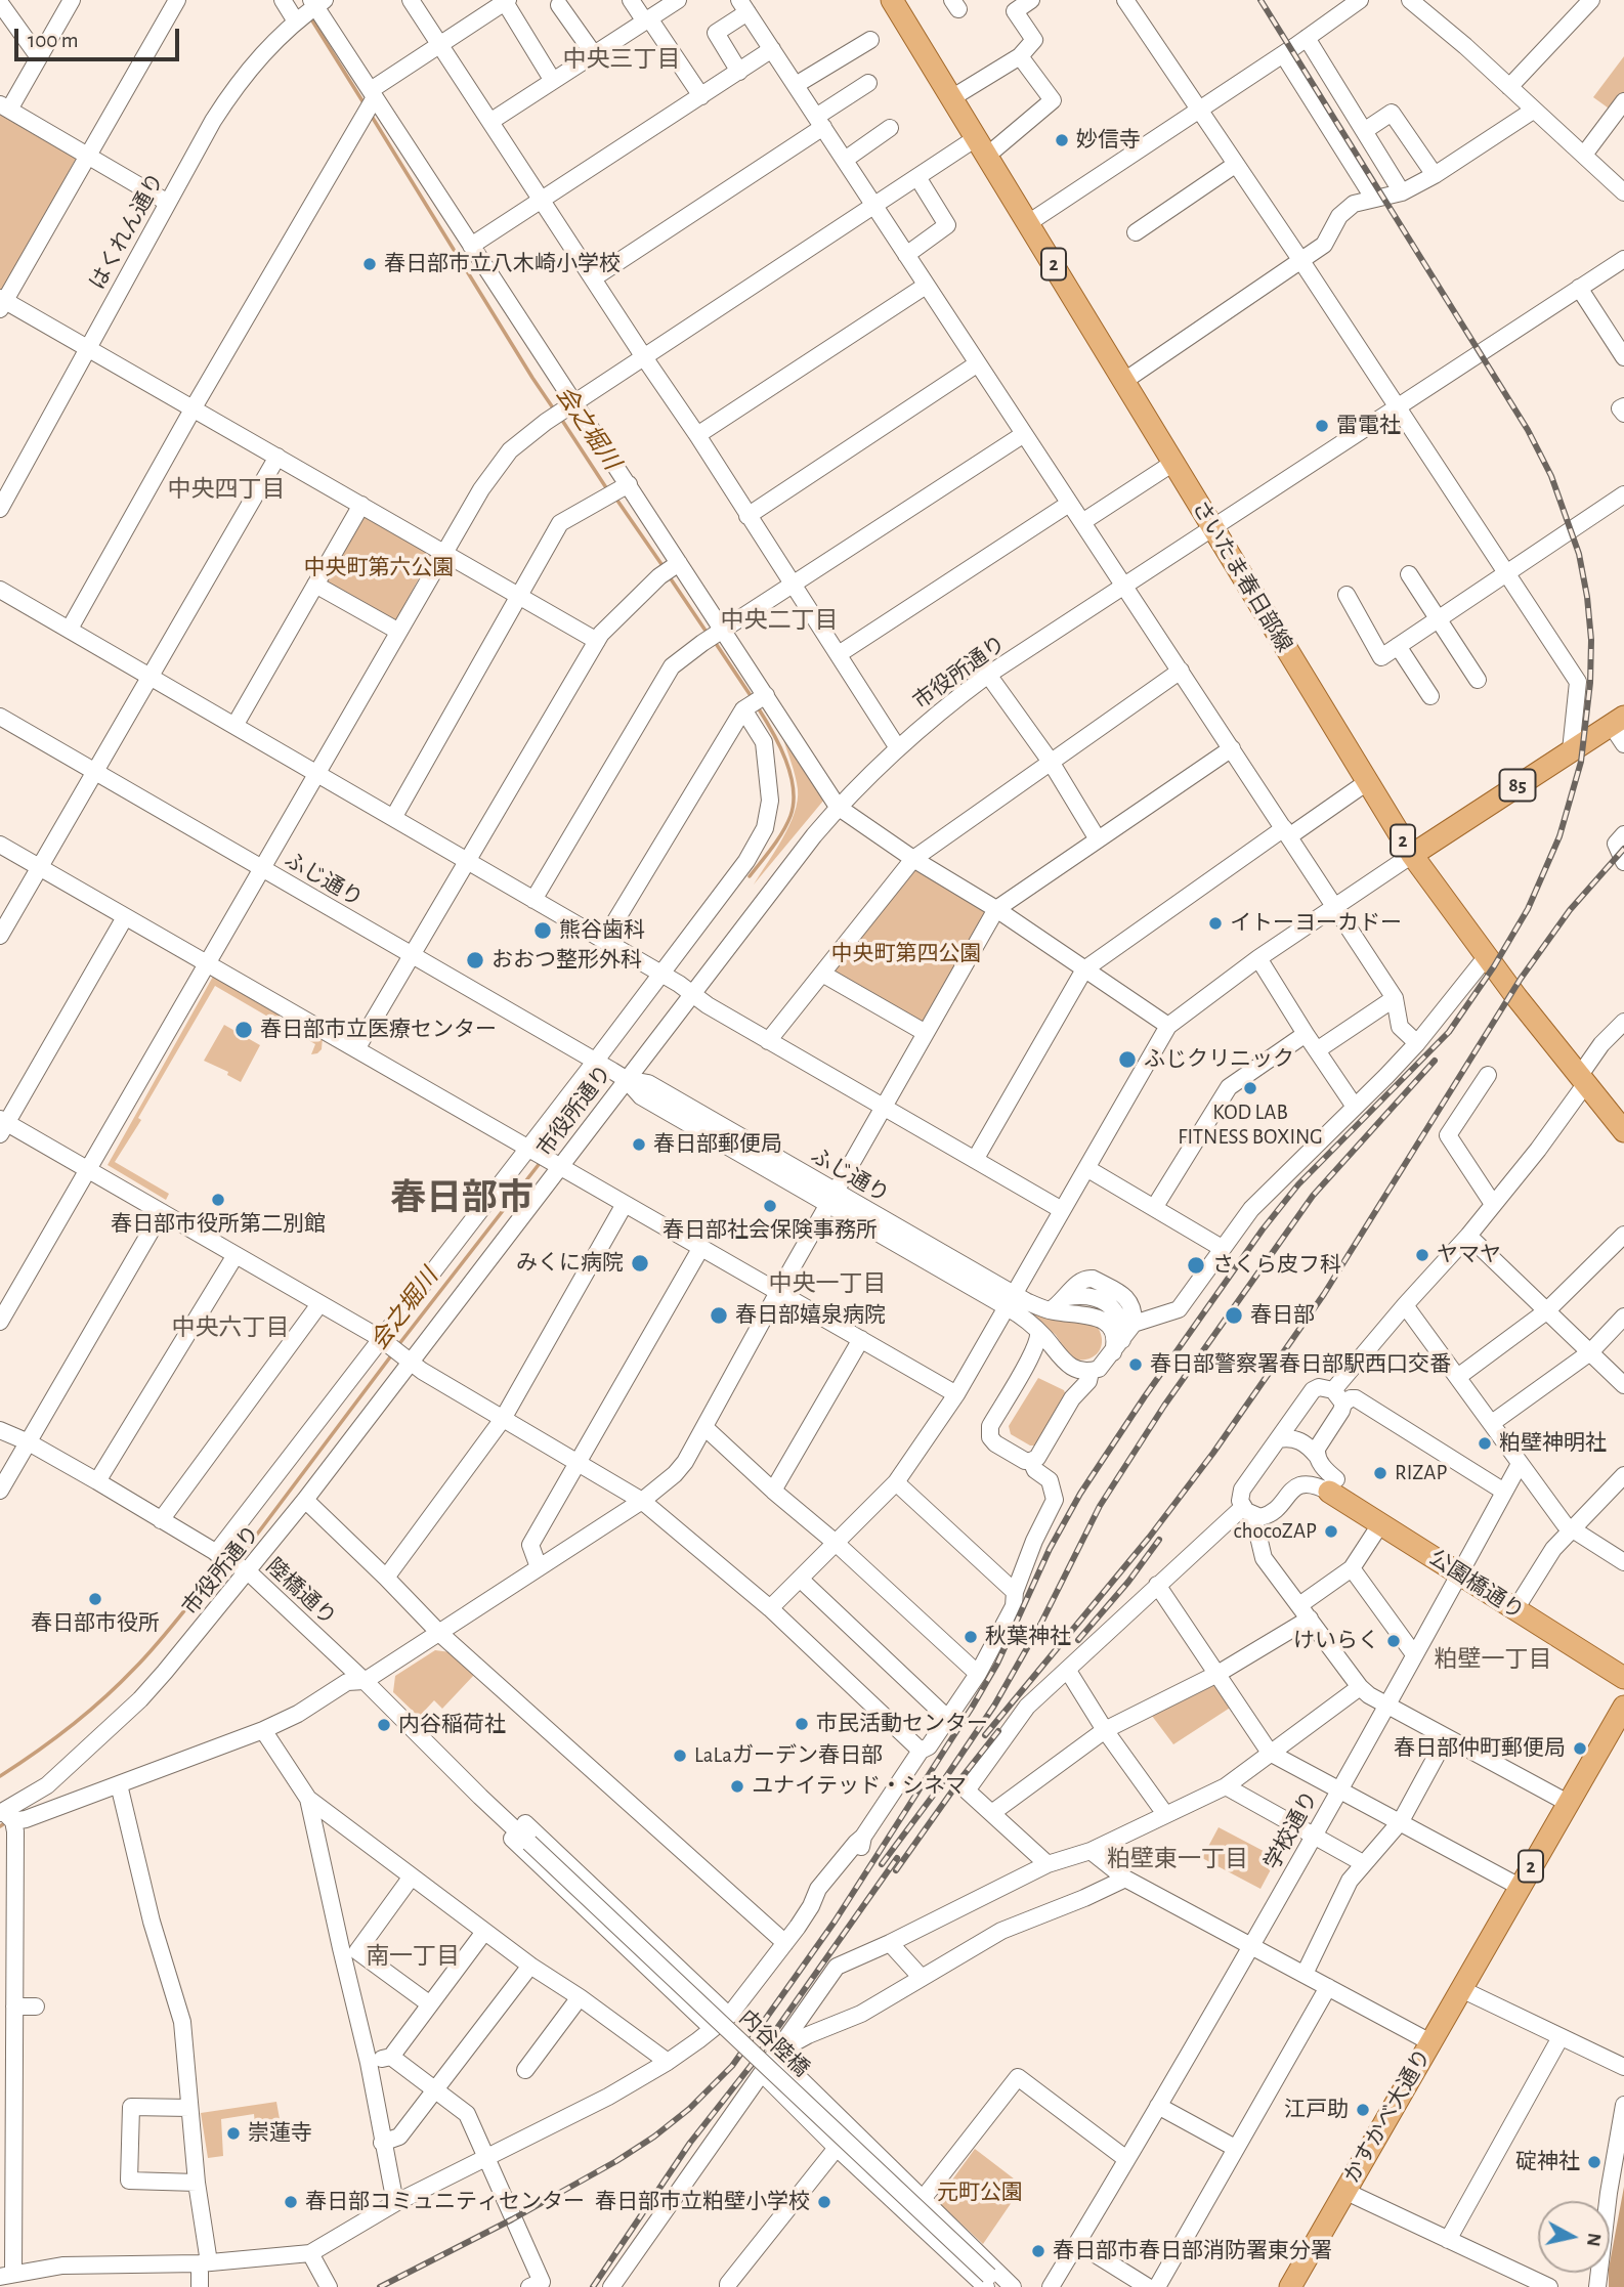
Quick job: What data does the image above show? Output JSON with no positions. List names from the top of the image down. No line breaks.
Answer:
{"streets":{"main road":["2","さいたま春日部線","85","公園橋通り","かすかべ大通り"],"street":["はくれん通り","市役所通り","ふじ通り","陸橋通り","学校通り","内谷陸橋"]},"crossings":[["2","かすかべ大通り"],["さいたま春日部線","市役所通り"],["さいたま春日部線","85"],["市役所通り","ふじ通り"],["市役所通り","陸橋通り"],["公園橋通り","学校通り"],["陸橋通り","内谷陸橋"]],"districts":["中央三丁目","中央四丁目","中央二丁目","春日部市","中央一丁目","中央六丁目","粕壁一丁目","粕壁東一丁目","南一丁目"],"water":["会之堀川"],"parks":["中央町第六公園","中央町第四公園","元町公園"],"places":["妙信寺","春日部市立八木崎小学校","雷電社","イトーヨーカドー","熊谷歯科","おおつ整形外科","春日部市立医療センター","ふじクリニック","KOD LAB FITNESS BOXING","春日部郵便局","春日部市役所第二別館","春日部社会保険事務所","ヤマヤ","みくに病院","さくら皮フ科","春日部嬉泉病院","春日部","春日部警察署春日部駅西口交番","粕壁神明社","RIZAP","chocoZAP","春日部市役所","秋葉神社","けいらく","市民活動センター","内谷稲荷社","春日部仲町郵便局","LaLaガーデン春日部","ユナイテッド・シネマ","江戸助","崇蓮寺","碇神社","春日部コミュニティセンター","春日部市立粕壁小学校","春日部市春日部消防署東分署"],"scale_bar":"100 m","north":"right"}
